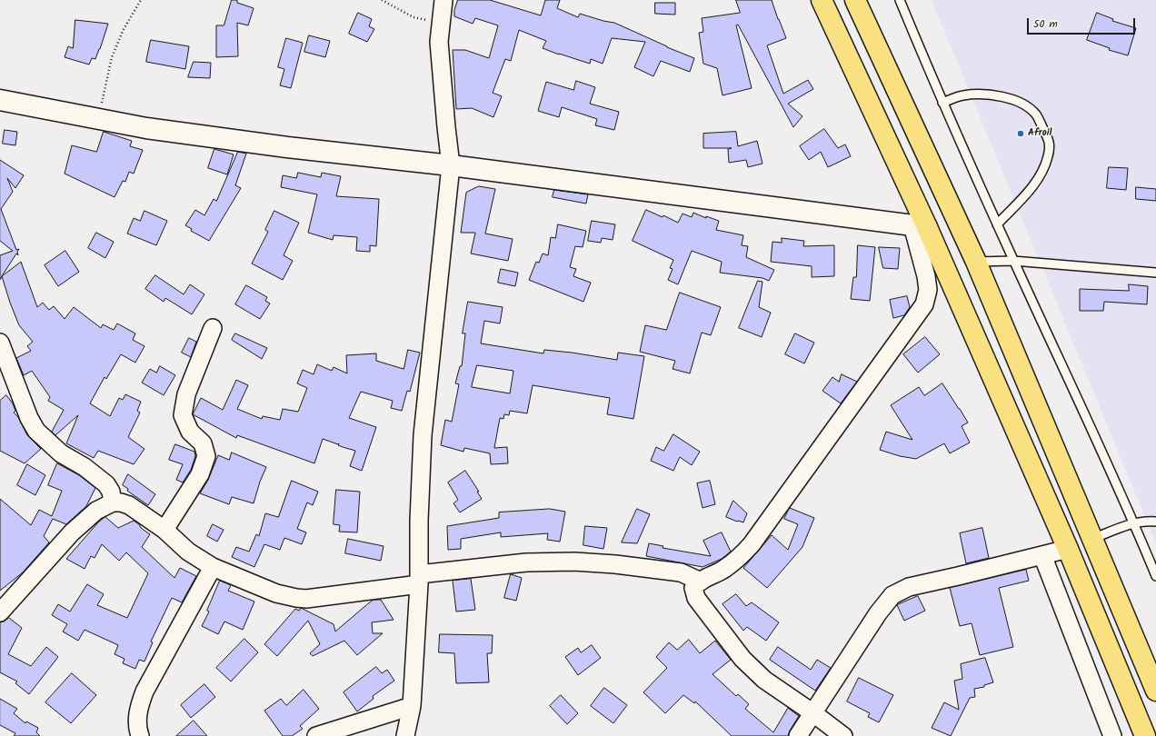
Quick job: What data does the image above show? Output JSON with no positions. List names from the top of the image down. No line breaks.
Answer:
{"places":["Afroil"],"scale_bar":"50 m"}
